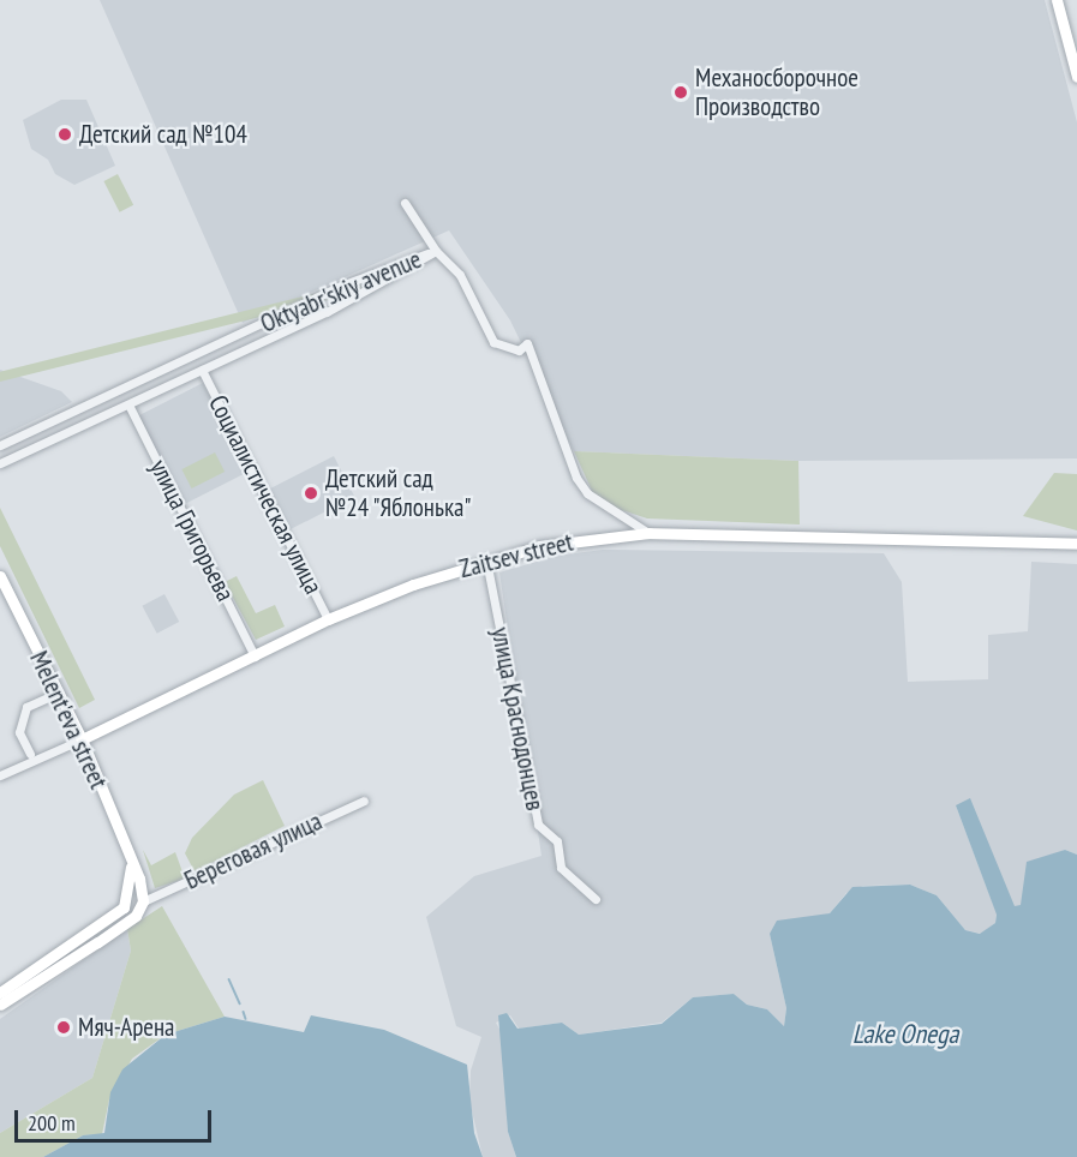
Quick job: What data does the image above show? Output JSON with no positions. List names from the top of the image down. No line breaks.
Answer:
{"streets":{"main road":["Zaitsev street","Melent'eva street"],"street":["Oktyabr'skiy avenue","Социалистическая улица","улица Григорьева","улица Краснодонцев","Береговая улица"]},"crossings":[["Oktyabr'skiy avenue","Социалистическая улица"],["Oktyabr'skiy avenue","улица Григорьева"],["Социалистическая улица","Zaitsev street"],["улица Григорьева","Zaitsev street"],["Zaitsev street","улица Краснодонцев"],["Zaitsev street","Melent'eva street"],["Melent'eva street","Береговая улица"]],"water":["Lake Onega"],"places":["Механосборочное Производство","Детский сад №104","Детский сад №24 \"Яблонька\"","Мяч-Арена"],"scale_bar":"200 m"}
